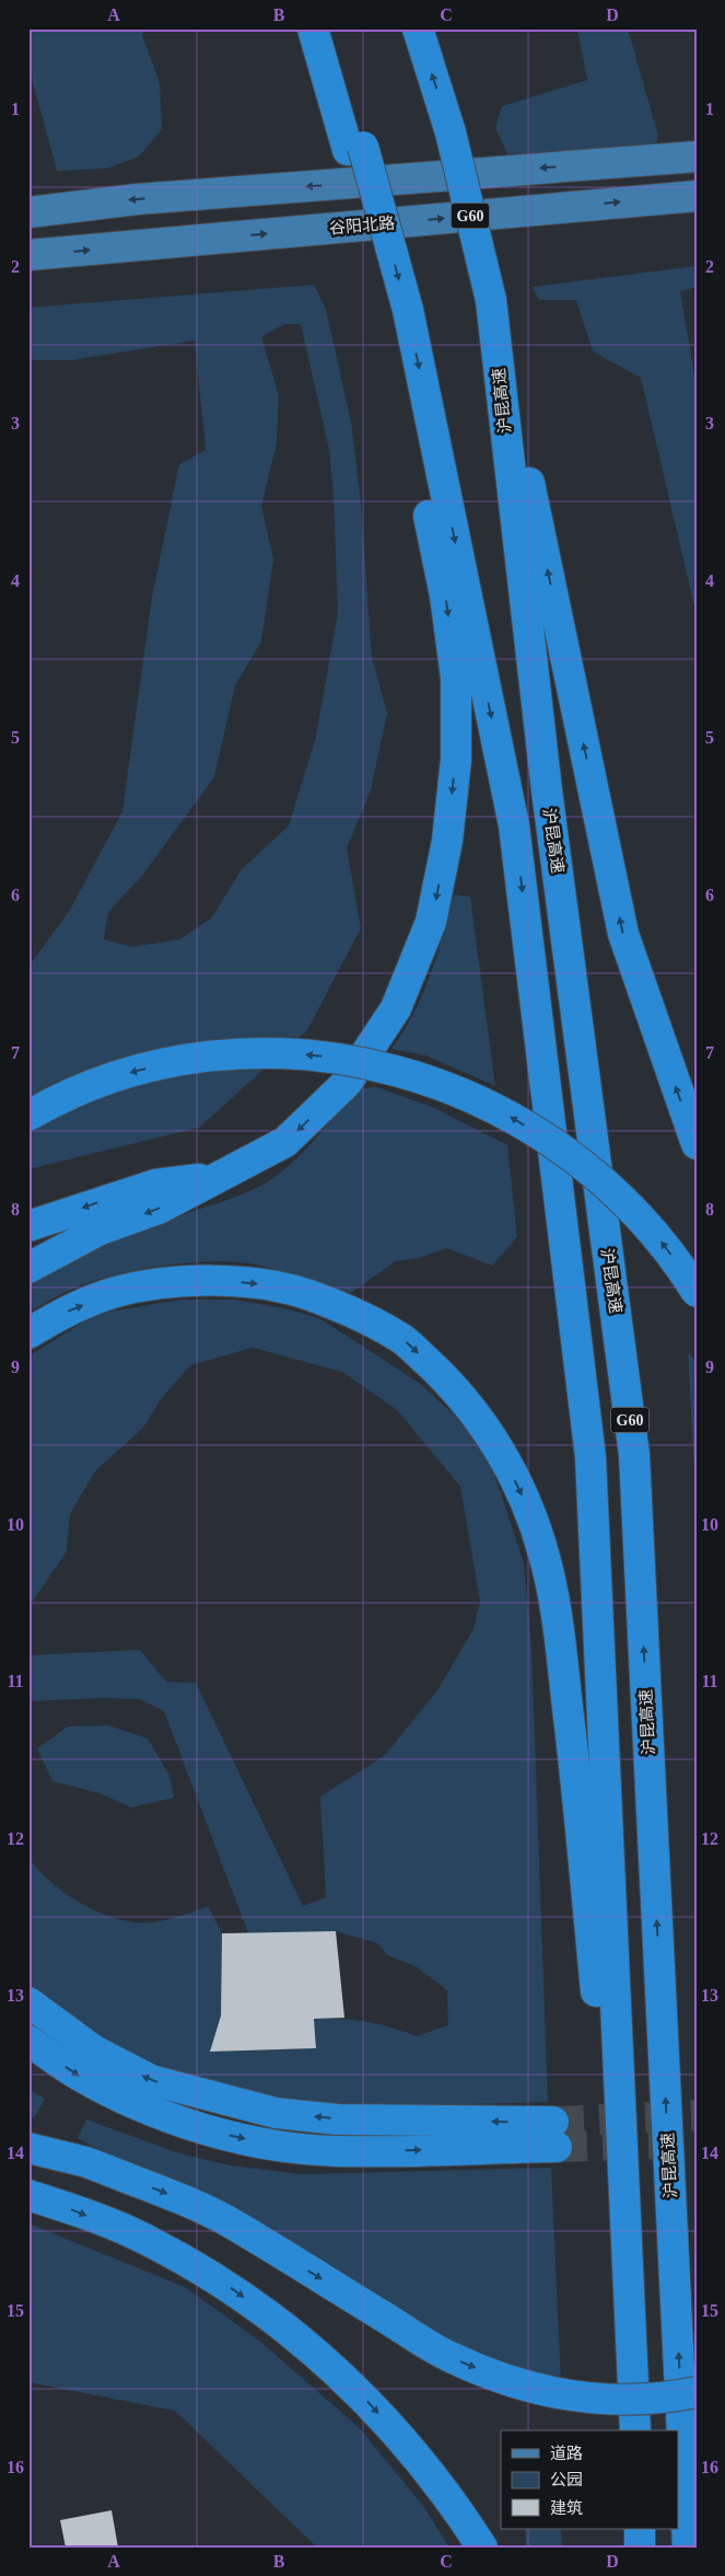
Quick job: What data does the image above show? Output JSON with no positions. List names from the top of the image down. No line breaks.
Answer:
{"streets":{"highway":["G60","沪昆高速"],"main road":["谷阳北路"]},"legend":["道路","公园","建筑"],"grid":{"columns":["A","B","C","D"],"rows":["1","2","3","4","5","6","7","8","9","10","11","12","13","14","15","16"]}}
